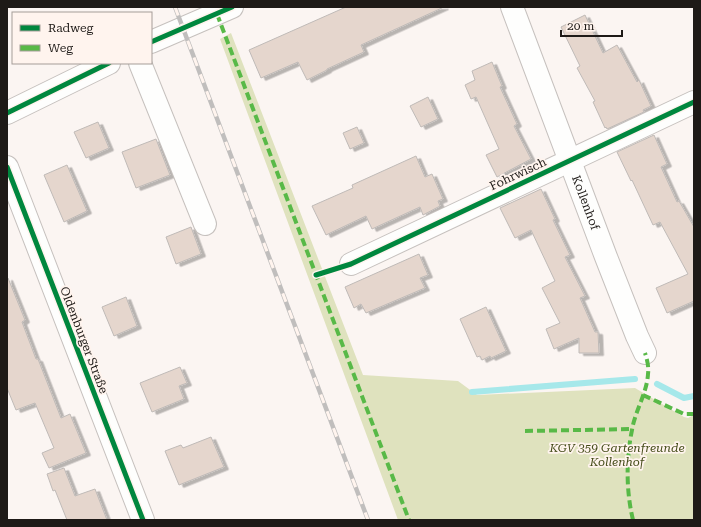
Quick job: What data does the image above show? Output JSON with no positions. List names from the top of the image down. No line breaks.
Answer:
{"streets":{"street":["Fohrwisch","Kollenhof","Oldenburger Straße"]},"crossings":[["Fohrwisch","Kollenhof"]],"parks":["KGV 359 Gartenfreunde Kollenhof"],"legend":["Radweg","Weg"],"scale_bar":"20 m"}
